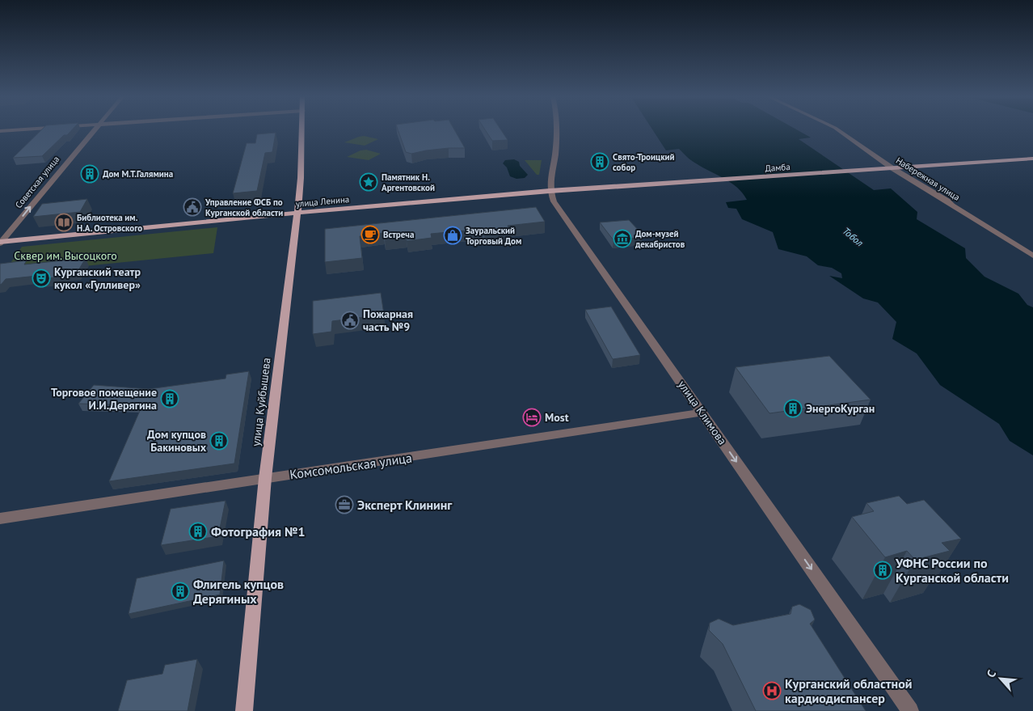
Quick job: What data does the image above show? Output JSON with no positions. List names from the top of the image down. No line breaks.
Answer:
{"streets":{"main road":["Дамба","улица Ленина","улица Куйбышева"],"street":["Набережная улица","Советская улица","улица Климова","Комсомольская улица"]},"crossings":[["Дамба","Набережная улица"],["Дамба","улица Ленина"],["Дамба","улица Климова"],["Советская улица","улица Ленина"],["улица Ленина","улица Куйбышева"],["улица Ленина","улица Климова"],["улица Куйбышева","Комсомольская улица"],["улица Климова","Комсомольская улица"]],"one_way":["Советская улица","улица Климова"],"water":["Тобол"],"parks":["Сквер им. Высоцкого"],"places":{"building":["Свято-Троицкий собор","Дом М.Т.Галямина","Торговое помещение И.И.Дерягина","ЭнергоКурган","Дом купцов Бакиновых","Фотография №1","УФНС России по Курганской области","Флигель купцов Дерягиных"],"place":["Памятник Н. Аргентовской"],"public building":["Управление ФСБ по Курганской области","Пожарная часть №9"],"library":["Библиотека им. Н.А. Островского"],"cafe":["Встреча"],"shop":["Зауральский Торговый Дом"],"museum":["Дом-музей декабристов"],"theatre":["Курганский театр кукол «Гулливер»"],"hotel":["Most"],"office":["Эксперт Клининг"],"hospital":["Курганский областной кардиодиспансер"]},"north":"top left"}
